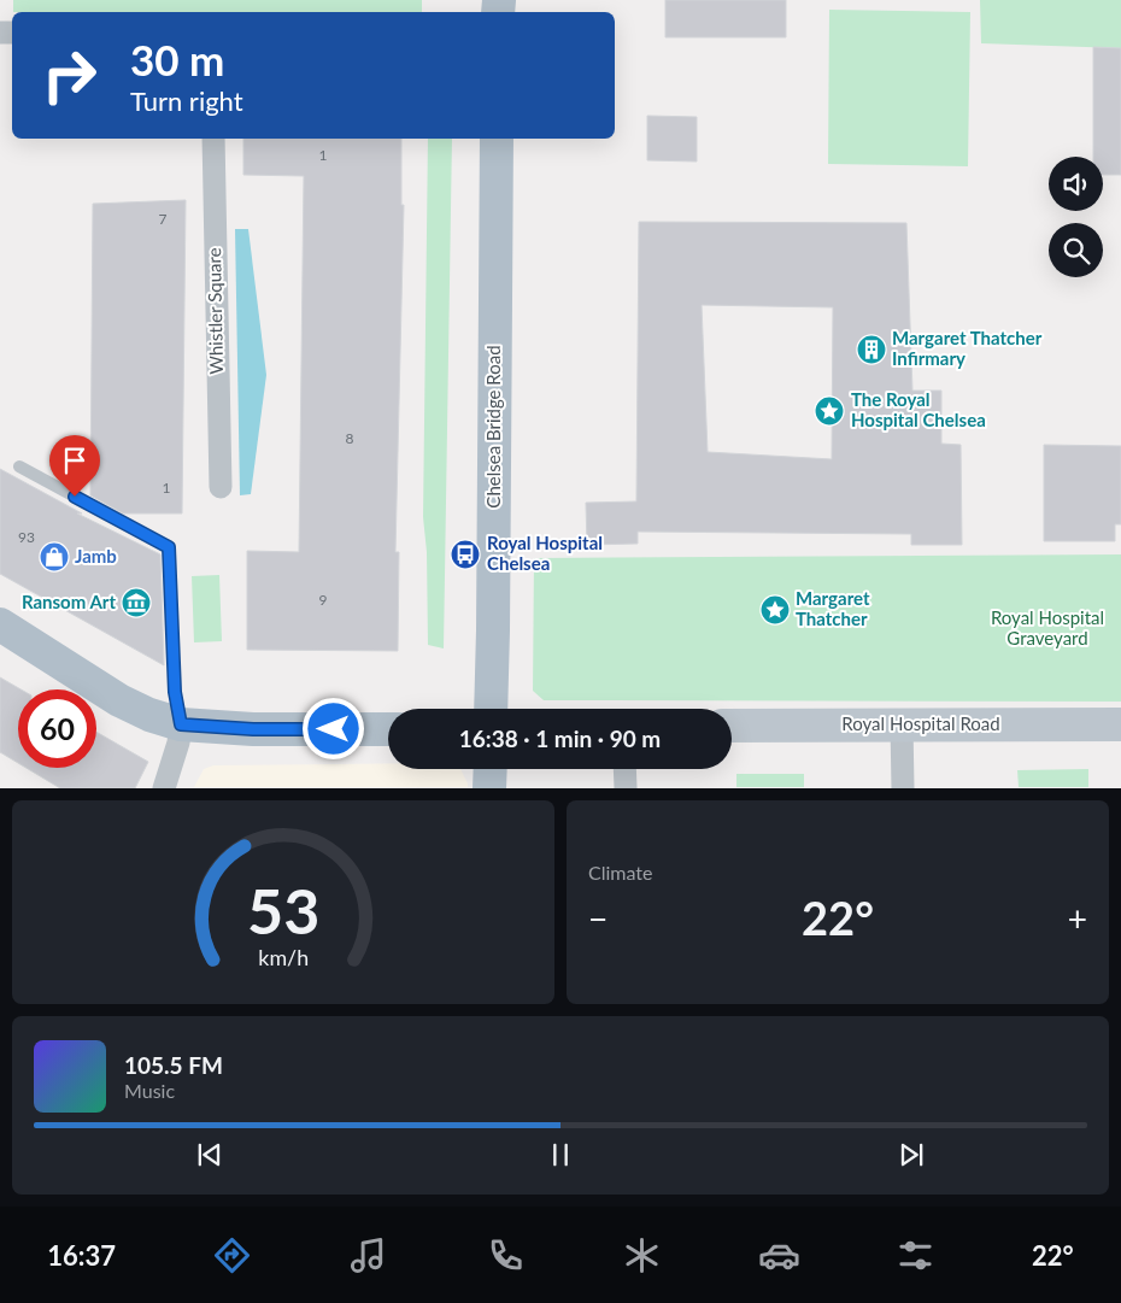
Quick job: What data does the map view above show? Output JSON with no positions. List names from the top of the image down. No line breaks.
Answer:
{"streets":{"main road":["Chelsea Bridge Road","Royal Hospital Road"],"street":["Whistler Square"]},"parks":["Royal Hospital Graveyard"],"places":{"building":["Margaret Thatcher Infirmary"],"place":["The Royal Hospital Chelsea","Margaret Thatcher"],"bus stop":["Royal Hospital Chelsea"],"shop":["Jamb"],"museum":["Ransom Art"]},"house_numbers":["1","7","8","1","93","9"],"page":{"turn":["30 m","Turn right"],"limit":"60","trip":"16:38 · 1 min · 90 m","tile":"Climate","heat":["−","22°","+"],"song":["105.5 FM","Music"],"tabs":["16:37","22°"],"gauge":["53","km/h"]}}
